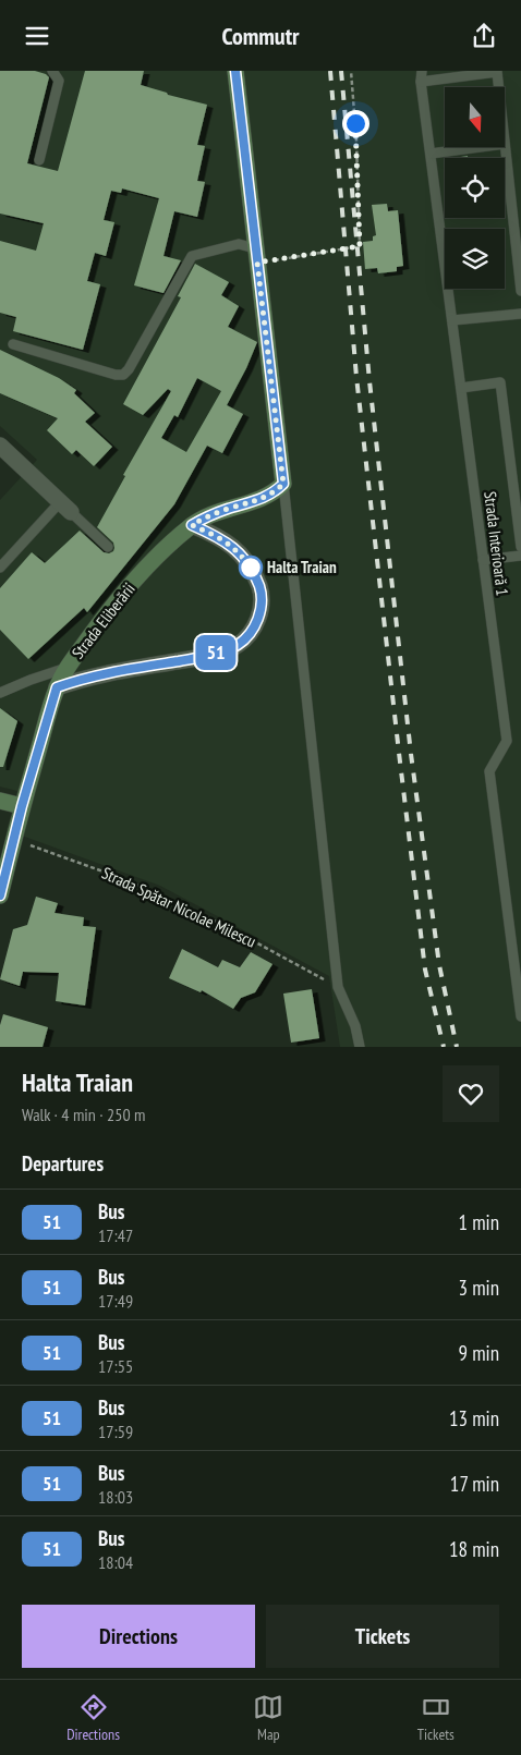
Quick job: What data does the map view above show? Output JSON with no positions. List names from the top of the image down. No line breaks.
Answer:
{"streets":{"street":["Strada Eliberării"],"lane":["Strada Interioară 1"],"path":["Strada Spătar Nicolae Milescu"]},"crossings":[["Strada Eliberării","Strada Spătar Nicolae Milescu"]],"places":["Halta Traian"],"lines":["bus line 51"],"north":"bottom","page":{"header":"Commutr","on_map":"51","heading":[["Halta Traian","Walk · 4 min · 250 m"],"Departures"],"list":[{"mark":"51","name":"Bus","note":"17:47","value":"1 min"},{"mark":"51","name":"Bus","note":"17:49","value":"3 min"},{"mark":"51","name":"Bus","note":"17:55","value":"9 min"},{"mark":"51","name":"Bus","note":"17:59","value":"13 min"},{"mark":"51","name":"Bus","note":"18:03","value":"17 min"},{"mark":"51","name":"Bus","note":"18:04","value":"18 min"}],"buttons":["Directions","Tickets"],"tabs":["Directions","Map","Tickets"]}}
